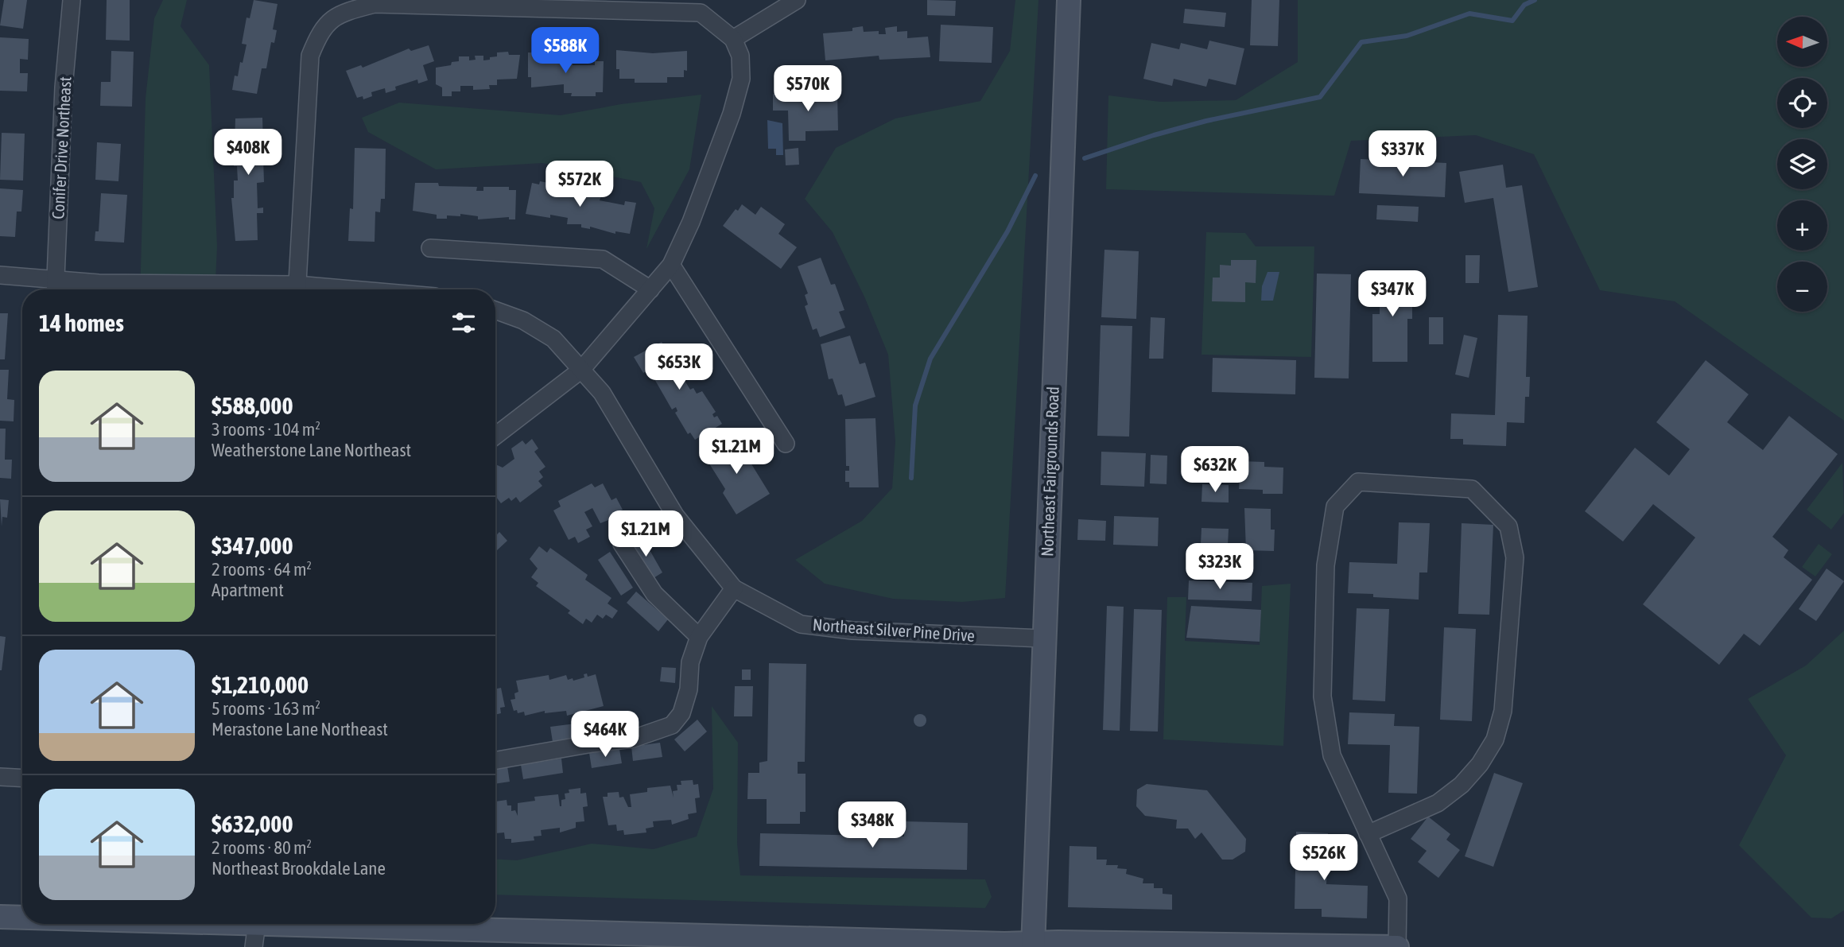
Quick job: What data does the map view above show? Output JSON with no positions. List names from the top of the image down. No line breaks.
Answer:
{"streets":{"main road":["Northeast Fairgrounds Road"],"street":["Conifer Drive Northeast","Northeast Silver Pine Drive"]},"crossings":[["Northeast Fairgrounds Road","Northeast Silver Pine Drive"]],"north":"left","page":{"map_buttons":["+","−"],"price":["$588K","$570K","$408K","$337K","$572K","$347K","$653K","$1.21M","$632K","$1.21M","$323K","$464K","$348K","$526K"],"heading":"14 homes","list":[{"name":"$588,000","note":"3 rooms · 104 m² · Weatherstone Lane Northeast"},{"name":"$347,000","note":"2 rooms · 64 m² · Apartment"},{"name":"$1,210,000","note":"5 rooms · 163 m² · Merastone Lane Northeast"},{"name":"$632,000","note":"2 rooms · 80 m² · Northeast Brookdale Lane"}]}}
